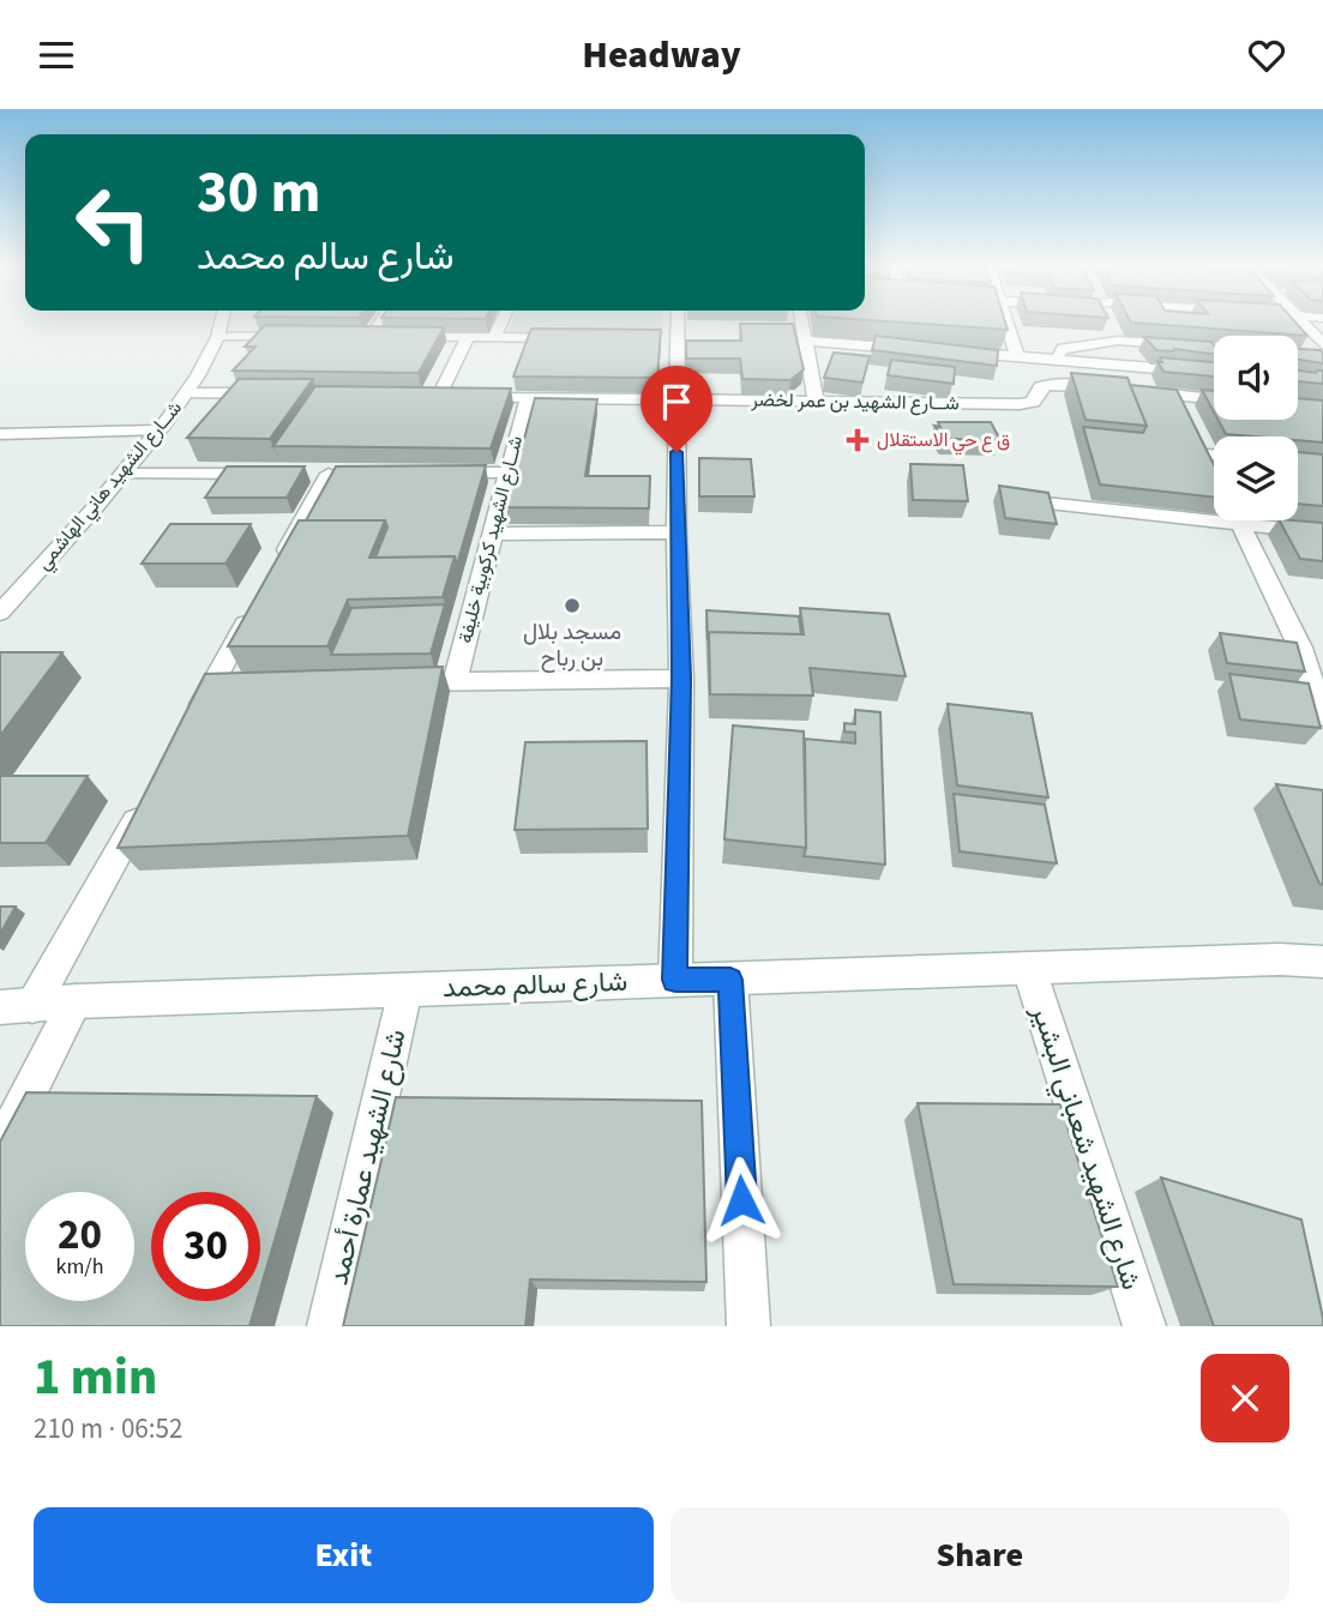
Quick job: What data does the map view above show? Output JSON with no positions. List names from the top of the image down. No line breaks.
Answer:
{"streets":{"street":["شــارع الشهيد بن عمر لخضر","شــارع الشهيد هاني الهاشمي","شــارع الشهيد كركوبية خليفة","شارع سالم محمد","شارع الشهيد شعباني البشير","شارع الشهيد عمارة أحمد"]},"crossings":[["شــارع الشهيد بن عمر لخضر","شــارع الشهيد كركوبية خليفة"],["شارع سالم محمد","شارع الشهيد شعباني البشير"],["شارع سالم محمد","شارع الشهيد عمارة أحمد"]],"places":{"health":["ق ع حي الاستقلال"],"other":["مسجد بلال بن رباح"]},"page":{"header":"Headway","turn":["30 m","شارع سالم محمد"],"speed":"20 km/h","limit":"30","heading":["1 min","210 m · 06:52"],"buttons":["Exit","Share"]}}
